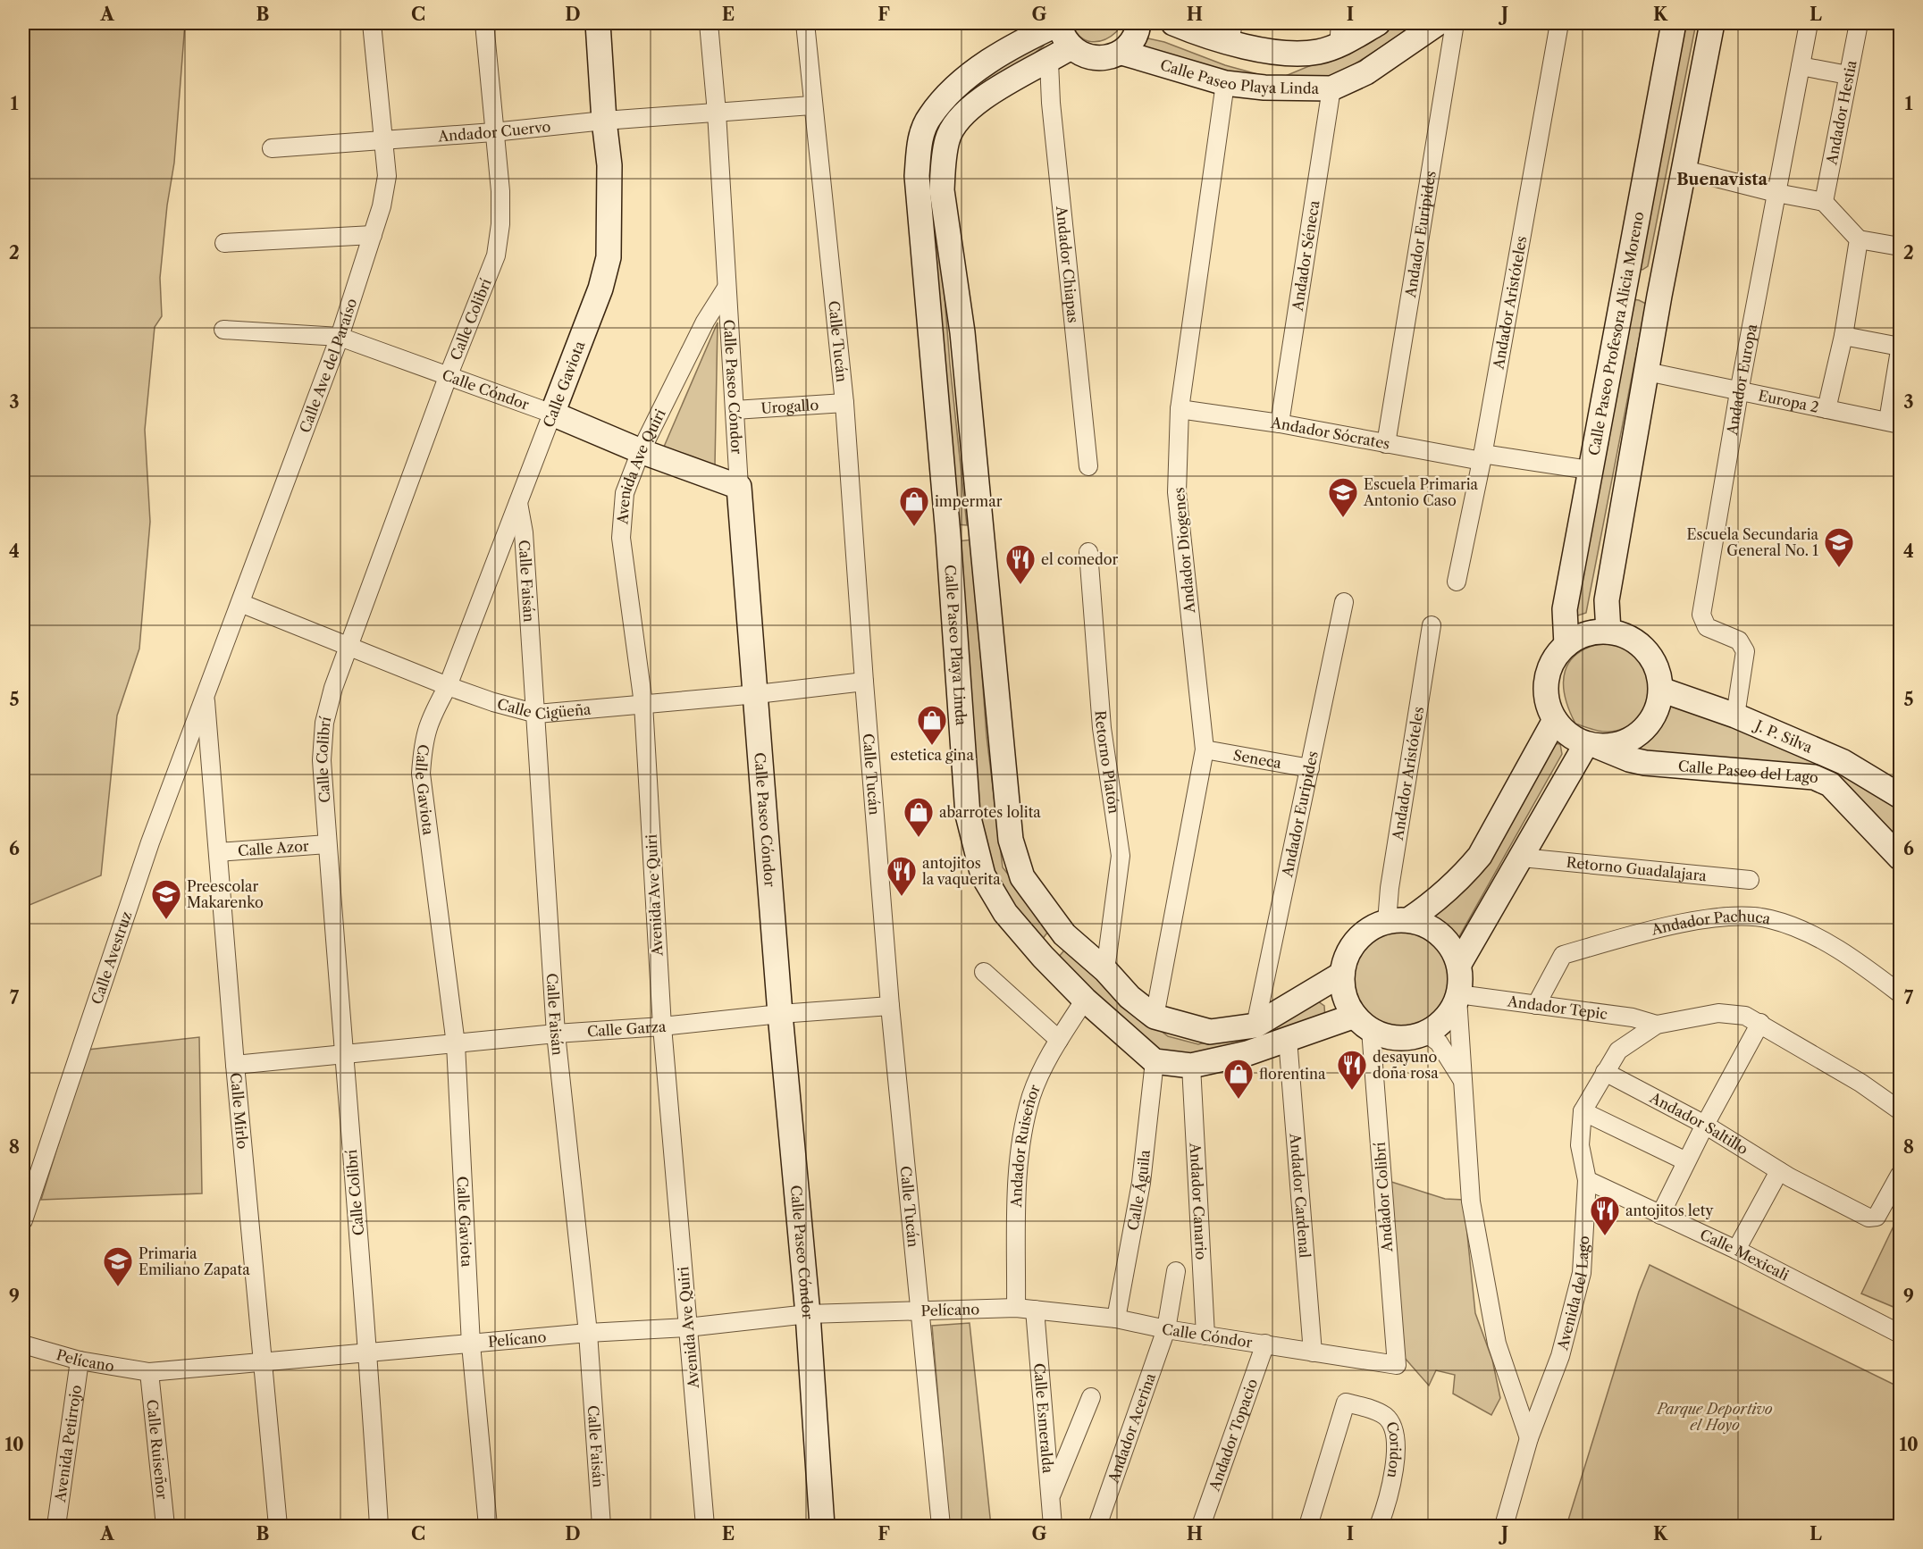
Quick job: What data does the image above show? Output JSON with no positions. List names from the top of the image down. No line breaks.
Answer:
{"streets":{"street":["Calle Paseo Playa Linda","Andador Hestia","Andador Cuervo","Andador Euripides","Andador Séneca","Andador Chiapas","Andador Aristóteles","Calle Colibrí","Calle Paseo Profesora Alicia Moreno","Calle Tucán","Calle Ave del Paraíso","Andador Europa","Calle Gaviota","Calle Paseo Cóndor","Calle Cóndor","Europa 2","Urogallo","Andador Sócrates","Avenida Ave Quiri","Andador Diogenes","Calle Faisán","Calle Cigüeña","J. P. Silva","Seneca","Retorno Platón","Calle Paseo del Lago","Calle Azor","Retorno Guadalajara","Andador Pachuca","Calle Avestruz","Andador Tepic","Calle Garza","Calle Mirlo","Andador Saltillo","Andador Ruiseñor","Calle Águila","Andador Cardenal","Andador Colibrí","Andador Canario","Calle Mexicali","Avenida del Lago","Pelícano","Calle Esmeralda","Andador Acerina","Andador Topacio","Avenida Petirrojo","Calle Ruiseñor","Coridon"]},"crossings":[["Calle Paseo Playa Linda","Andador Séneca"],["Calle Paseo Playa Linda","Andador Diogenes"],["Calle Paseo Playa Linda","Andador Ruiseñor"],["Calle Paseo Playa Linda","Calle Águila"],["Andador Cuervo","Calle Colibrí"],["Andador Cuervo","Calle Tucán"],["Andador Cuervo","Calle Ave del Paraíso"],["Andador Cuervo","Calle Gaviota"],["Andador Cuervo","Calle Paseo Cóndor"],["Andador Euripides","Andador Sócrates"],["Andador Euripides","Seneca"],["Andador Séneca","Andador Sócrates"],["Andador Aristóteles","Andador Sócrates"],["Andador Aristóteles","Andador Tepic"],["Andador Aristóteles","Andador Colibrí"],["Calle Colibrí","Calle Cóndor"],["Calle Colibrí","Calle Cigüeña"],["Calle Colibrí","Calle Azor"],["Calle Colibrí","Calle Garza"],["Calle Colibrí","Pelícano"],["Calle Paseo Profesora Alicia Moreno","Andador Sócrates"],["Calle Paseo Profesora Alicia Moreno","J. P. Silva"],["Calle Paseo Profesora Alicia Moreno","Calle Paseo del Lago"],["Calle Tucán","Urogallo"],["Calle Tucán","Calle Cigüeña"],["Calle Tucán","Calle Garza"],["Calle Tucán","Pelícano"],["Calle Ave del Paraíso","Calle Cóndor"],["Calle Ave del Paraíso","Calle Cigüeña"],["Calle Ave del Paraíso","Calle Avestruz"],["Calle Ave del Paraíso","Calle Mirlo"],["Andador Europa","Europa 2"],["Andador Europa","J. P. Silva"],["Calle Gaviota","Calle Cóndor"],["Calle Gaviota","Calle Faisán"],["Calle Gaviota","Calle Cigüeña"],["Calle Gaviota","Calle Garza"],["Calle Gaviota","Pelícano"],["Calle Paseo Cóndor","Calle Cóndor"],["Calle Paseo Cóndor","Urogallo"],["Calle Paseo Cóndor","Avenida Ave Quiri"],["Calle Paseo Cóndor","Calle Cigüeña"],["Calle Paseo Cóndor","Calle Garza"],["Calle Paseo Cóndor","Pelícano"],["Calle Cóndor","Avenida Ave Quiri"],["Calle Cóndor","Andador Ruiseñor"],["Calle Cóndor","Calle Águila"],["Calle Cóndor","Andador Cardenal"],["Calle Cóndor","Andador Colibrí"],["Calle Cóndor","Andador Canario"],["Calle Cóndor","Pelícano"],["Calle Cóndor","Calle Esmeralda"],["Calle Cóndor","Andador Acerina"],["Calle Cóndor","Andador Topacio"],["Andador Sócrates","Andador Diogenes"],["Avenida Ave Quiri","Calle Cigüeña"],["Avenida Ave Quiri","Calle Garza"],["Avenida Ave Quiri","Pelícano"],["Andador Diogenes","Seneca"],["Calle Faisán","Calle Cigüeña"],["Calle Faisán","Calle Garza"],["Calle Faisán","Pelícano"],["J. P. Silva","Calle Paseo del Lago"],["Calle Azor","Calle Mirlo"],["Andador Pachuca","Andador Tepic"],["Calle Avestruz","Calle Mirlo"],["Andador Tepic","Andador Colibrí"],["Andador Tepic","Avenida del Lago"],["Calle Garza","Calle Mirlo"],["Calle Mirlo","Pelícano"],["Andador Saltillo","Avenida del Lago"],["Andador Ruiseñor","Pelícano"],["Calle Mexicali","Avenida del Lago"],["Pelícano","Avenida Petirrojo"],["Pelícano","Calle Ruiseñor"]],"districts":["Buenavista"],"parks":["Parque Deportivo el Hoyo"],"places":{"school or university":["Escuela Primaria Antonio Caso","Escuela Secundaria General No. 1","Preescolar Makarenko","Primaria Emiliano Zapata"],"shop":["impermar","estetica gina","abarrotes lolita","florentina"],"restaurant":["el comedor","antojitos la vaquerita","desayuno doña rosa","antojitos lety"]},"grid":{"columns":["A","B","C","D","E","F","G","H","I","J","K","L"],"rows":["1","2","3","4","5","6","7","8","9","10"]}}
